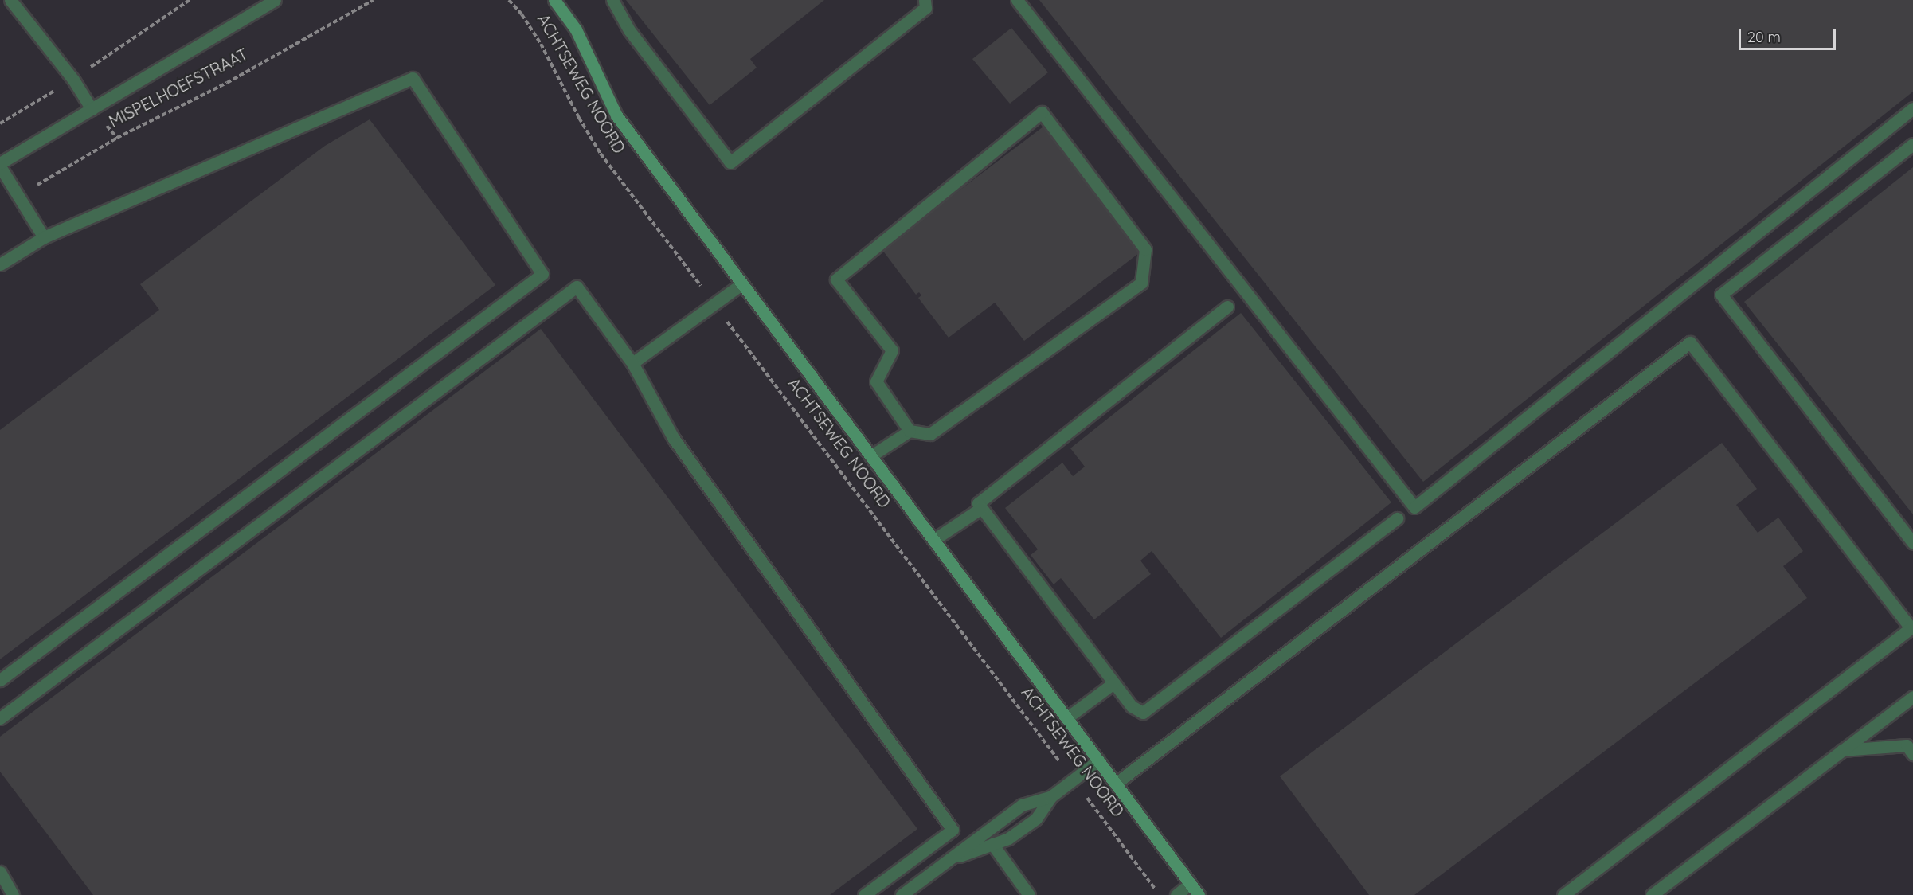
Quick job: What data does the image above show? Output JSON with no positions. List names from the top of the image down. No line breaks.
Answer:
{"streets":{"street":["ACHTSEWEG NOORD","MISPELHOEFSTRAAT"]},"scale_bar":"20 m"}
